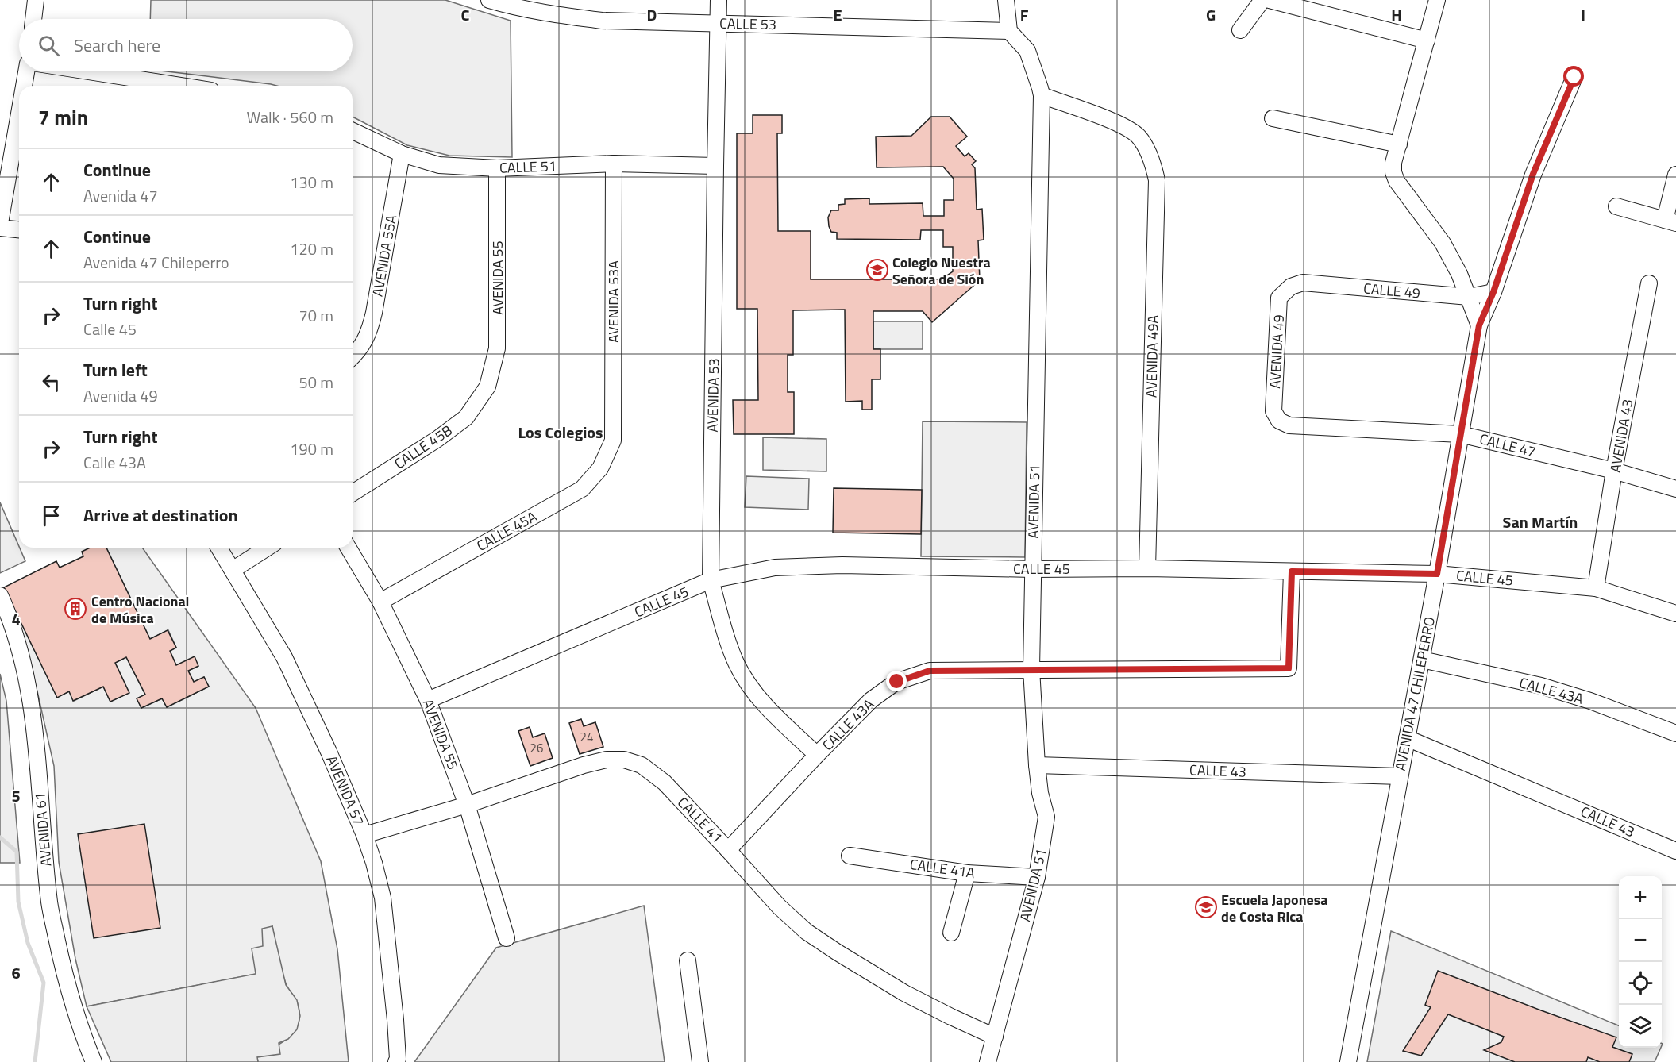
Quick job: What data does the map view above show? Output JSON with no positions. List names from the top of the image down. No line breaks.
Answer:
{"streets":{"street":["CALLE 53","CALLE 51","AVENIDA 55A","AVENIDA 55","CALLE 49","AVENIDA 53A","AVENIDA 49","AVENIDA 49A","AVENIDA 53","AVENIDA 43","CALLE 47","CALLE 45B","AVENIDA 51","CALLE 45A","CALLE 45","CALLE 43A","AVENIDA 47 CHILEPERRO","CALLE 43","AVENIDA 57","CALLE 41","AVENIDA 61","CALLE 41A"]},"crossings":[["CALLE 53","AVENIDA 53"],["CALLE 53","AVENIDA 51"],["CALLE 51","AVENIDA 55A"],["CALLE 51","AVENIDA 55"],["CALLE 51","AVENIDA 53A"],["CALLE 51","AVENIDA 53"],["AVENIDA 55","CALLE 45B"],["AVENIDA 55","CALLE 45A"],["AVENIDA 55","CALLE 45"],["AVENIDA 55","CALLE 41"],["CALLE 49","AVENIDA 49"],["CALLE 49","AVENIDA 47 CHILEPERRO"],["AVENIDA 53A","CALLE 45A"],["AVENIDA 49","CALLE 47"],["AVENIDA 49A","AVENIDA 51"],["AVENIDA 49A","CALLE 45"],["AVENIDA 53","CALLE 45"],["AVENIDA 53","CALLE 43A"],["AVENIDA 43","CALLE 47"],["AVENIDA 43","CALLE 45"],["CALLE 47","AVENIDA 47 CHILEPERRO"],["AVENIDA 51","CALLE 45"],["AVENIDA 51","CALLE 43A"],["AVENIDA 51","CALLE 43"],["AVENIDA 51","CALLE 41"],["AVENIDA 51","CALLE 41A"],["CALLE 45","CALLE 43A"],["CALLE 45","AVENIDA 47 CHILEPERRO"],["CALLE 43A","AVENIDA 47 CHILEPERRO"],["CALLE 43A","CALLE 41"],["AVENIDA 47 CHILEPERRO","CALLE 43"],["AVENIDA 57","CALLE 41"]],"districts":["Los Colegios","San Martín"],"places":{"school or university":["Colegio Nuestra Señora de Sión","Escuela Japonesa de Costa Rica"],"building":["Centro Nacional de Música"]},"house_numbers":["24","26"],"page":{"search":"Search here","heading":["7 min","Walk · 560 m"],"list":[["Continue","Avenida 47","130 m"],["Continue","Avenida 47 Chileperro","120 m"],["Turn right","Calle 45","70 m"],["Turn left","Avenida 49","50 m"],["Turn right","Calle 43A","190 m"],"Arrive at destination"],"map_buttons":["+","−"]},"grid":{"columns":["C","D","E","F","G","H","I"],"rows":["4","5","6"]}}
